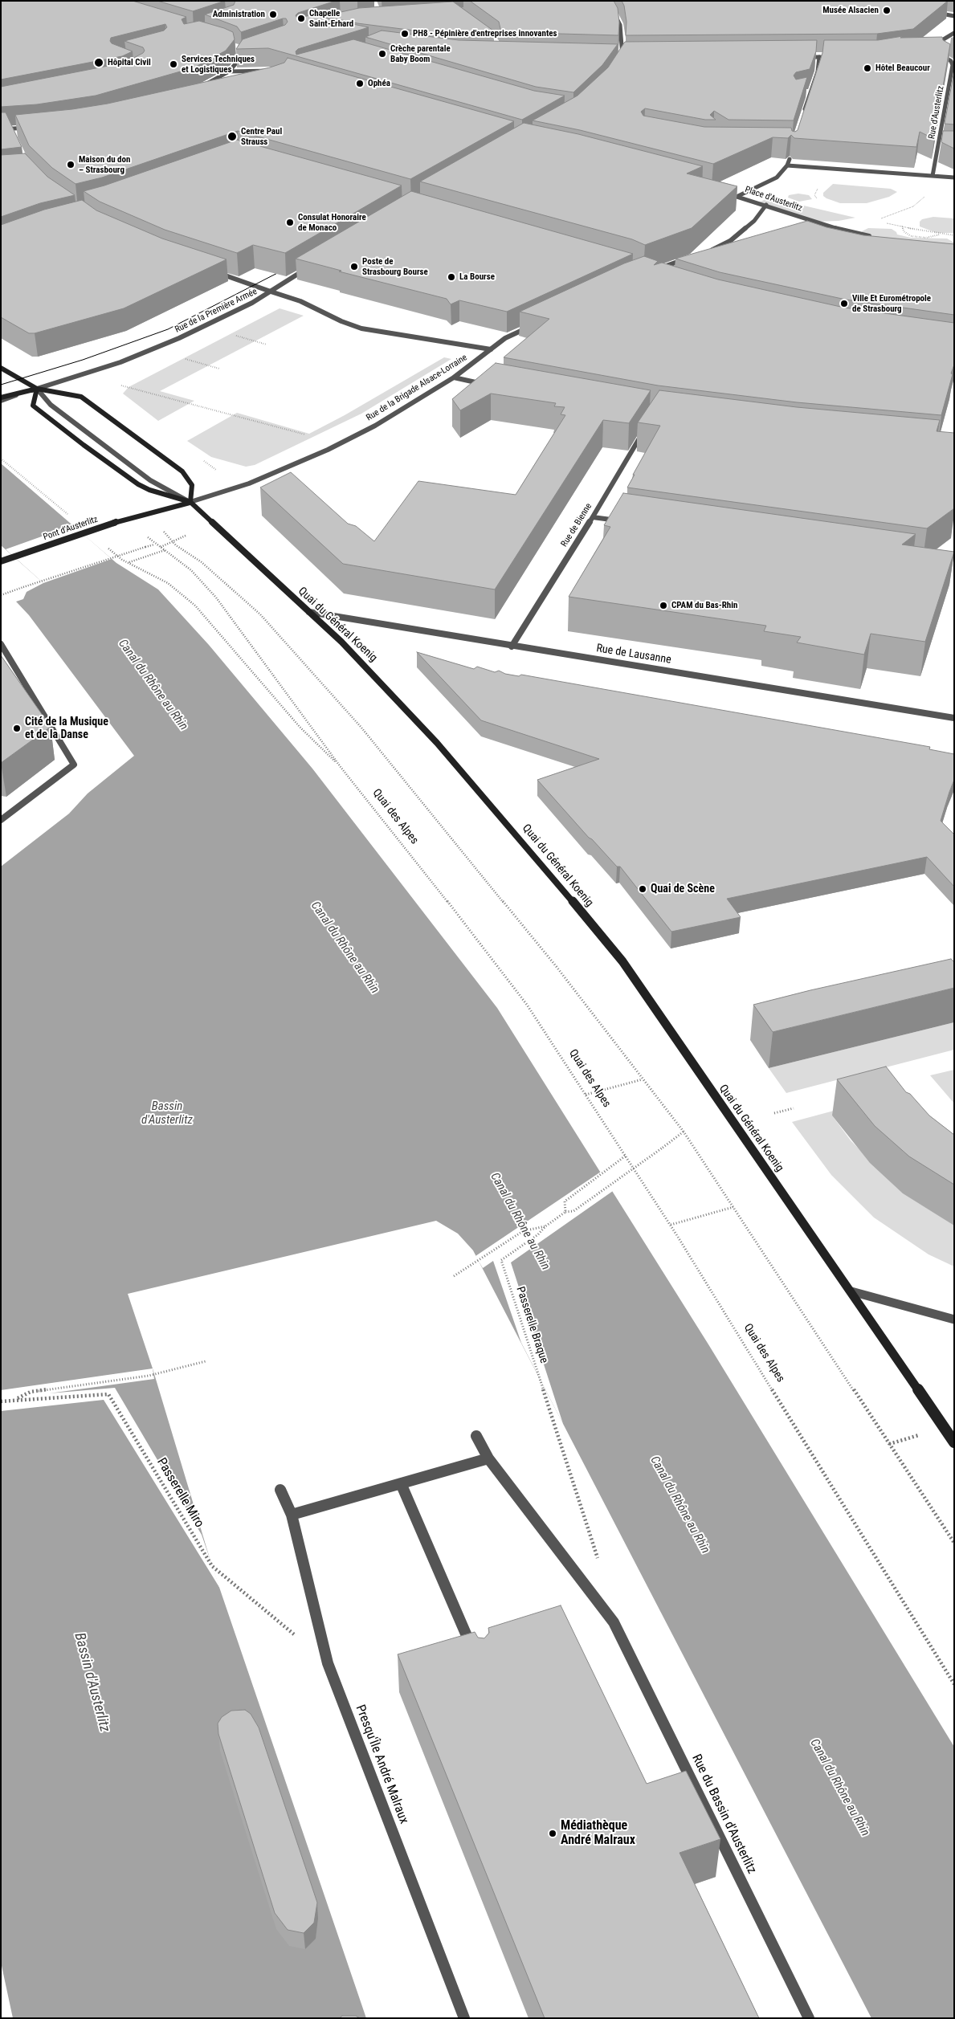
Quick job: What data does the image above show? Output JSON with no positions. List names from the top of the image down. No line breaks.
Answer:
{"streets":{"main road":["Rue de la Brigade Alsace-Lorraine","Pont d'Austerlitz","Quai du Général Koenig"],"street":["Rue d'Austerlitz","Place d'Austerlitz","Rue de la Première Armée","Rue de Bienne","Rue de Lausanne","Presqu'Île André Malraux","Rue du Bassin d'Austerlitz"],"path":["Quai des Alpes","Passerelle Braque","Passerelle Miro"]},"crossings":[["Rue de la Première Armée","Quai du Général Koenig"],["Rue de la Brigade Alsace-Lorraine","Pont d'Austerlitz"],["Rue de la Brigade Alsace-Lorraine","Quai du Général Koenig"],["Rue de Bienne","Rue de Lausanne"],["Quai du Général Koenig","Rue de Lausanne"],["Passerelle Miro","Presqu'Île André Malraux"]],"water":["Canal du Rhône au Rhin","Bassin d'Austerlitz"],"places":["Musée Alsacien","Administration","Chapelle Saint-Erhard","PH8 - Pépinière d'entreprises innovantes","Crèche parentale Baby Boom","Hôpital Civil","Services Techniques et Logistiques","Hôtel Beaucour","Ophéa","Centre Paul Strauss","Maison du don – Strasbourg","Consulat Honoraire de Monaco","Poste de Strasbourg Bourse","La Bourse","Ville Et Eurométropole de Strasbourg","CPAM du Bas-Rhin","Cité de la Musique et de la Danse","Quai de Scène","Médiathèque André Malraux"]}
